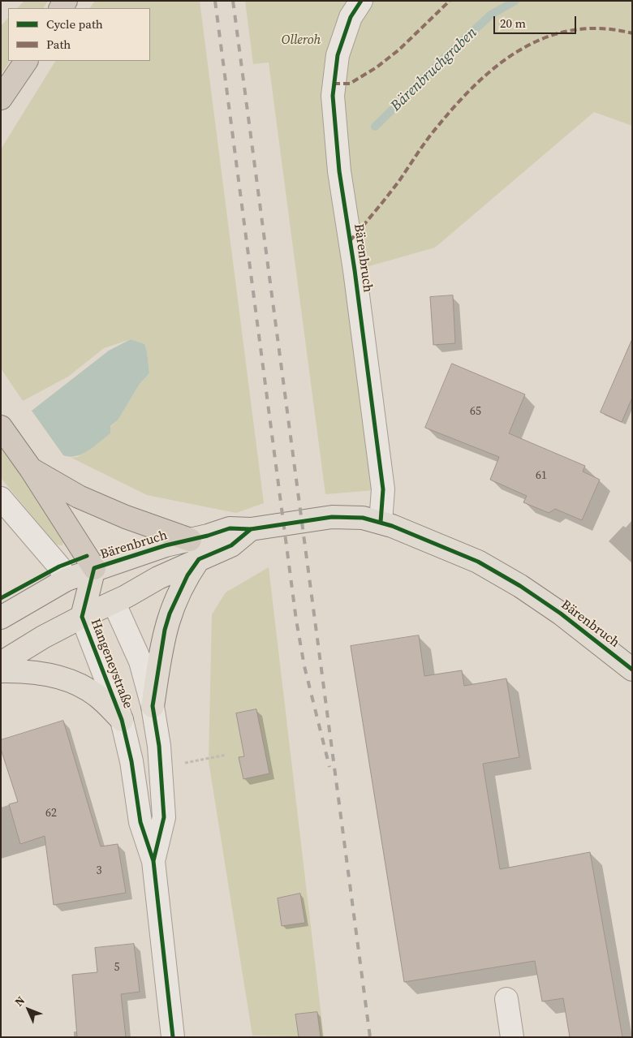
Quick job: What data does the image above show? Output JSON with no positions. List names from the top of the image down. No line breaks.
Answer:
{"streets":{"main road":["Bärenbruch"],"street":["Hangeneystraße"]},"crossings":[["Bärenbruch","Hangeneystraße"]],"water":["Bärenbruchgraben"],"parks":["Olleroh"],"house_numbers":["65","61","62","3","5"],"legend":["Cycle path","Path"],"scale_bar":"20 m","north":"top left"}
